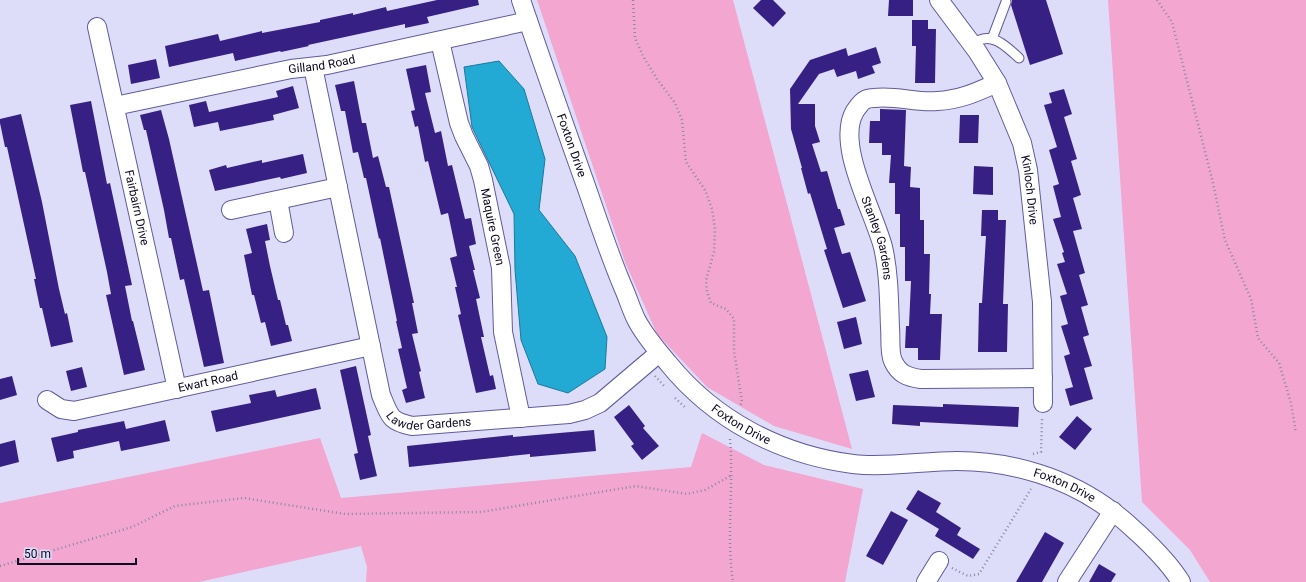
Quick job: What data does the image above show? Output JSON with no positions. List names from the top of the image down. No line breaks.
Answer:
{"streets":{"street":["Gilland Road","Foxton Drive","Kinloch Drive","Fairbairn Drive","Maquire Green","Stanley Gardens","Ewart Road","Lawder Gardens"]},"crossings":[["Gilland Road","Foxton Drive"],["Gilland Road","Fairbairn Drive"],["Gilland Road","Maquire Green"],["Gilland Road","Lawder Gardens"],["Foxton Drive","Lawder Gardens"],["Kinloch Drive","Stanley Gardens"],["Fairbairn Drive","Ewart Road"],["Maquire Green","Lawder Gardens"],["Ewart Road","Lawder Gardens"]],"scale_bar":"50 m"}
